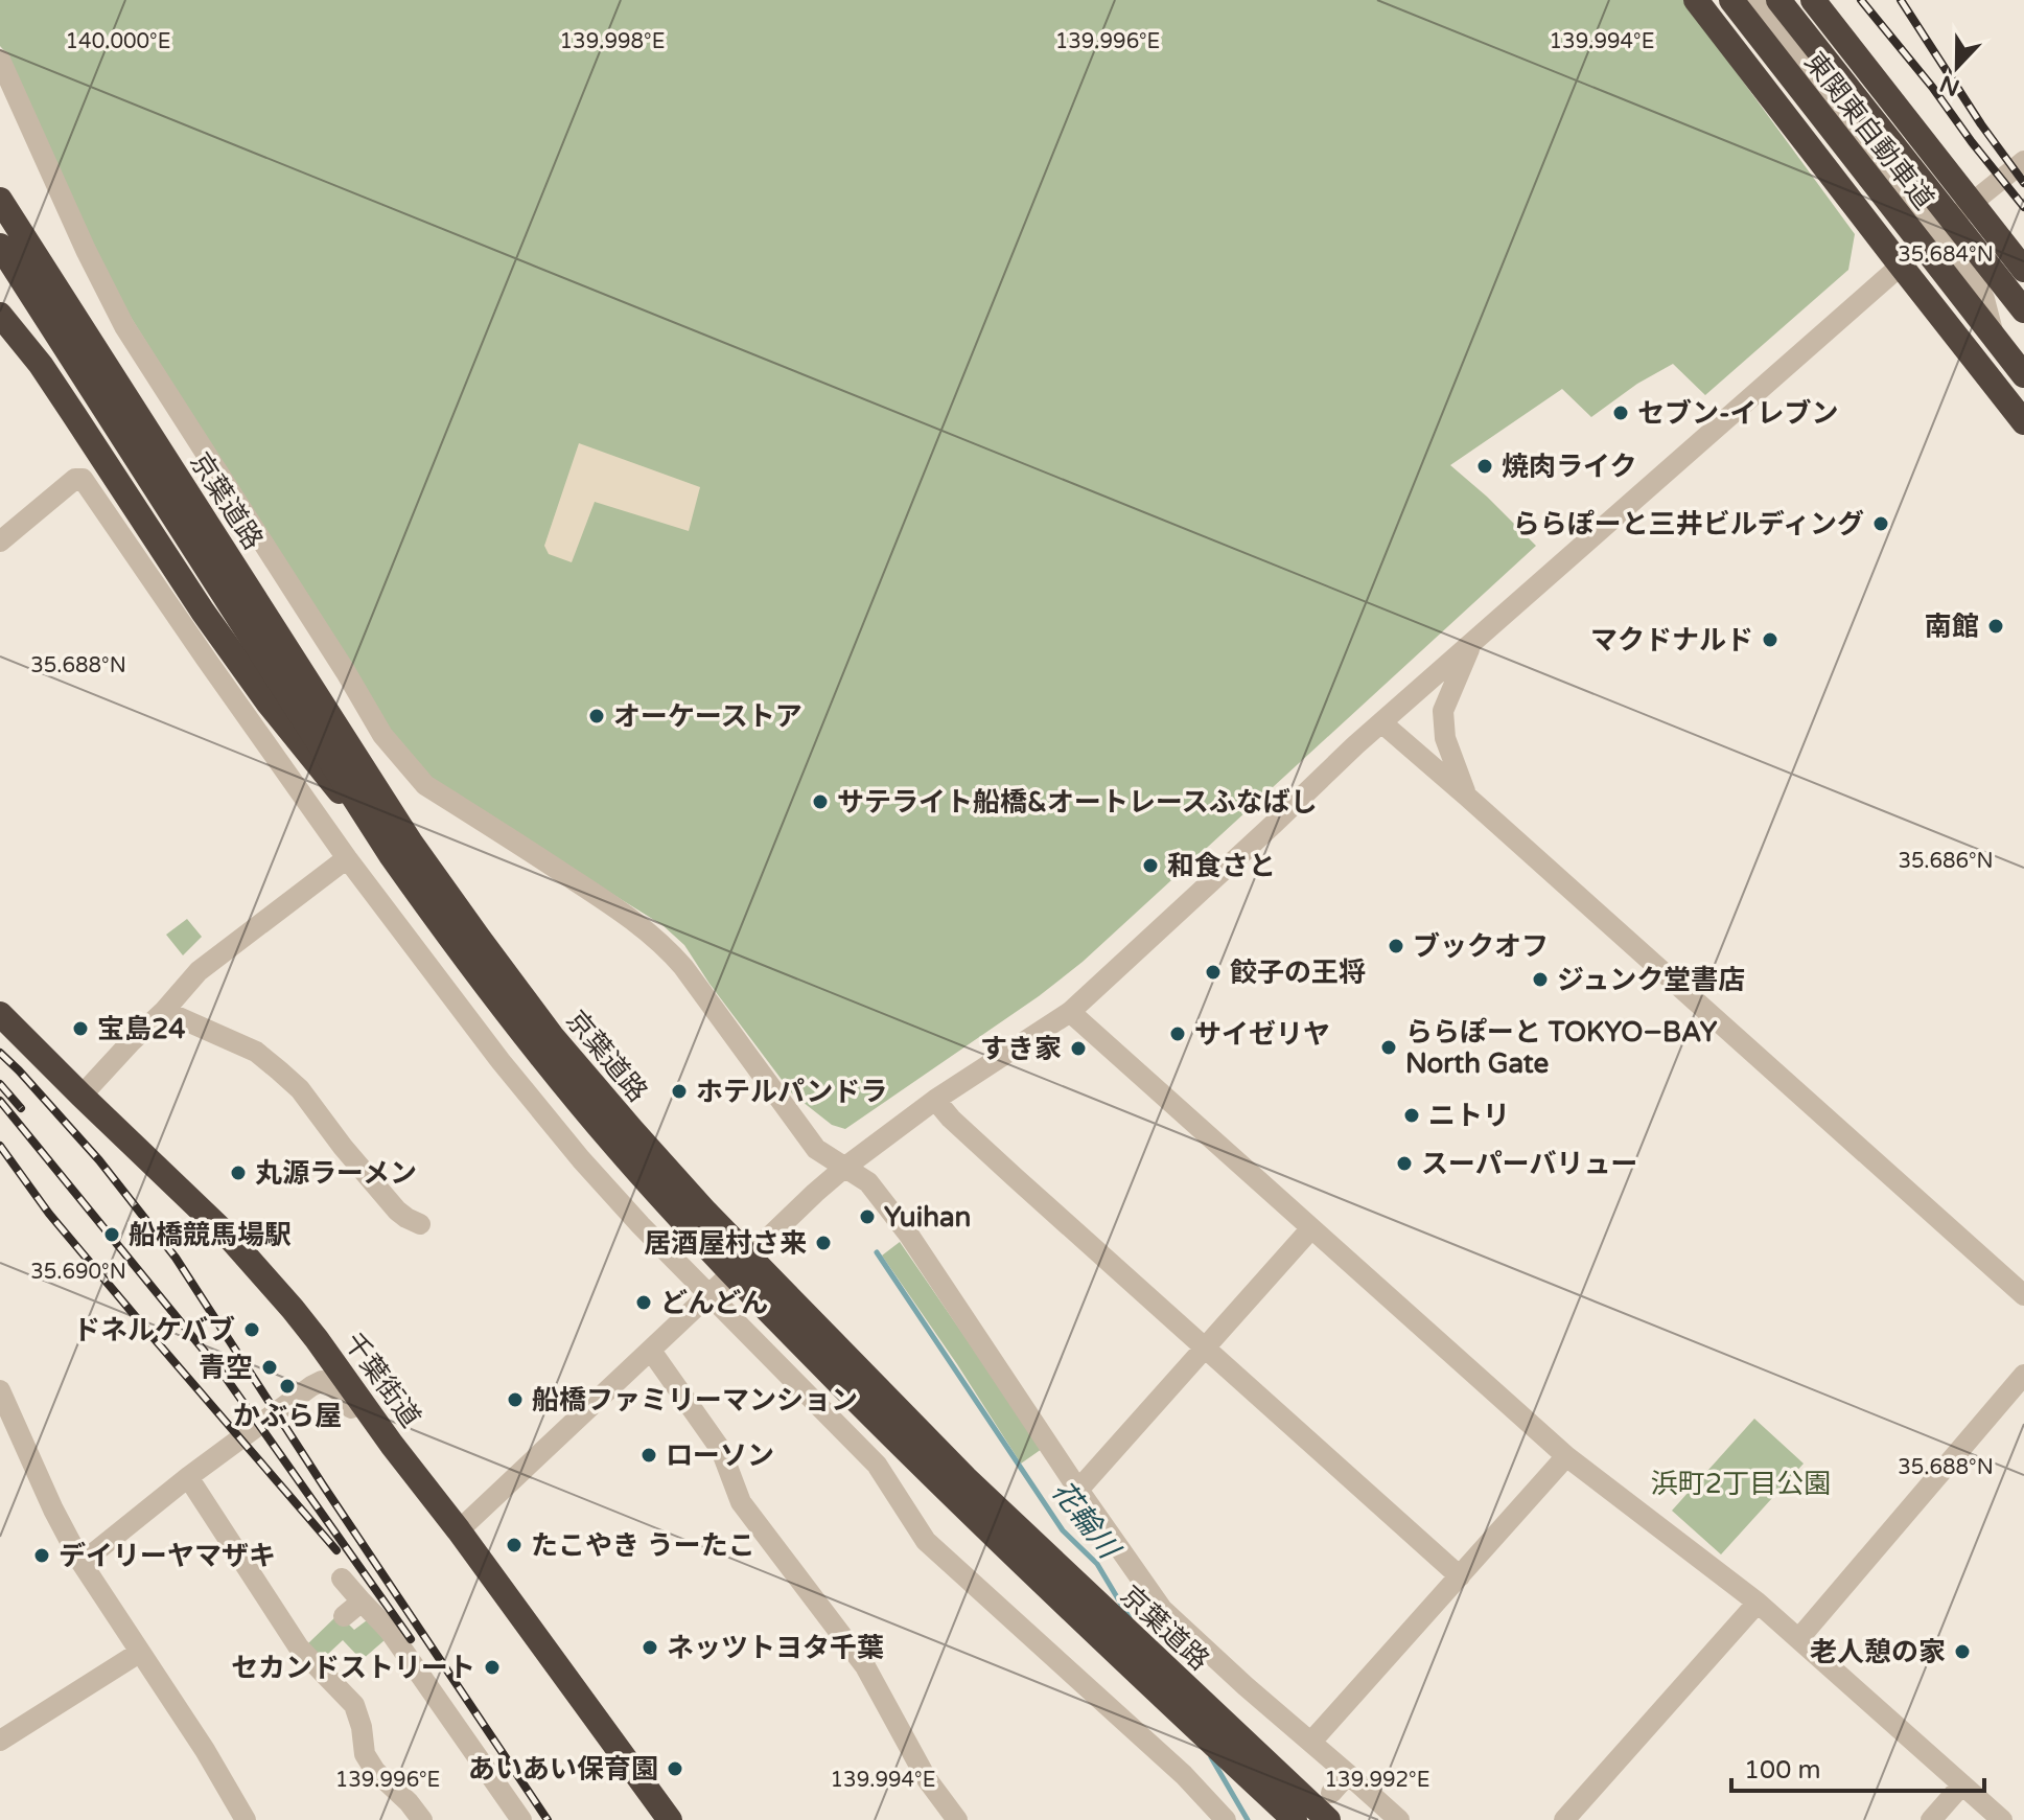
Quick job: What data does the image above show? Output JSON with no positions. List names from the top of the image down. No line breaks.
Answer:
{"streets":{"highway":["東関東自動車道","京葉道路","千葉街道"]},"water":["花輪川"],"parks":["浜町2丁目公園"],"places":["セブン-イレブン","焼肉ライク","ららぽーと三井ビルディング","南館","マクドナルド","オーケーストア","サテライト船橋&オートレースふなばし","和食さと","ブックオフ","餃子の王将","ジュンク堂書店","宝島24","サイゼリヤ","ららぽーと TOKYO−BAY North Gate","すき家","ホテルパンドラ","ニトリ","スーパーバリュー","丸源ラーメン","Yuihan","船橋競馬場駅","居酒屋村さ来","どんどん","ドネルケバブ","青空","かぶら屋","船橋ファミリーマンション","ローソン","たこやき うーたこ","デイリーヤマザキ","ネッツトヨタ千葉","老人憩の家","セカンドストリート","あいあい保育園"],"scale_bar":"100 m","north":"bottom","coordinates":["139.998°E","140.000°E","139.996°E","139.994°E","35.684°N","35.688°N","35.686°N","35.690°N","139.992°E"]}
